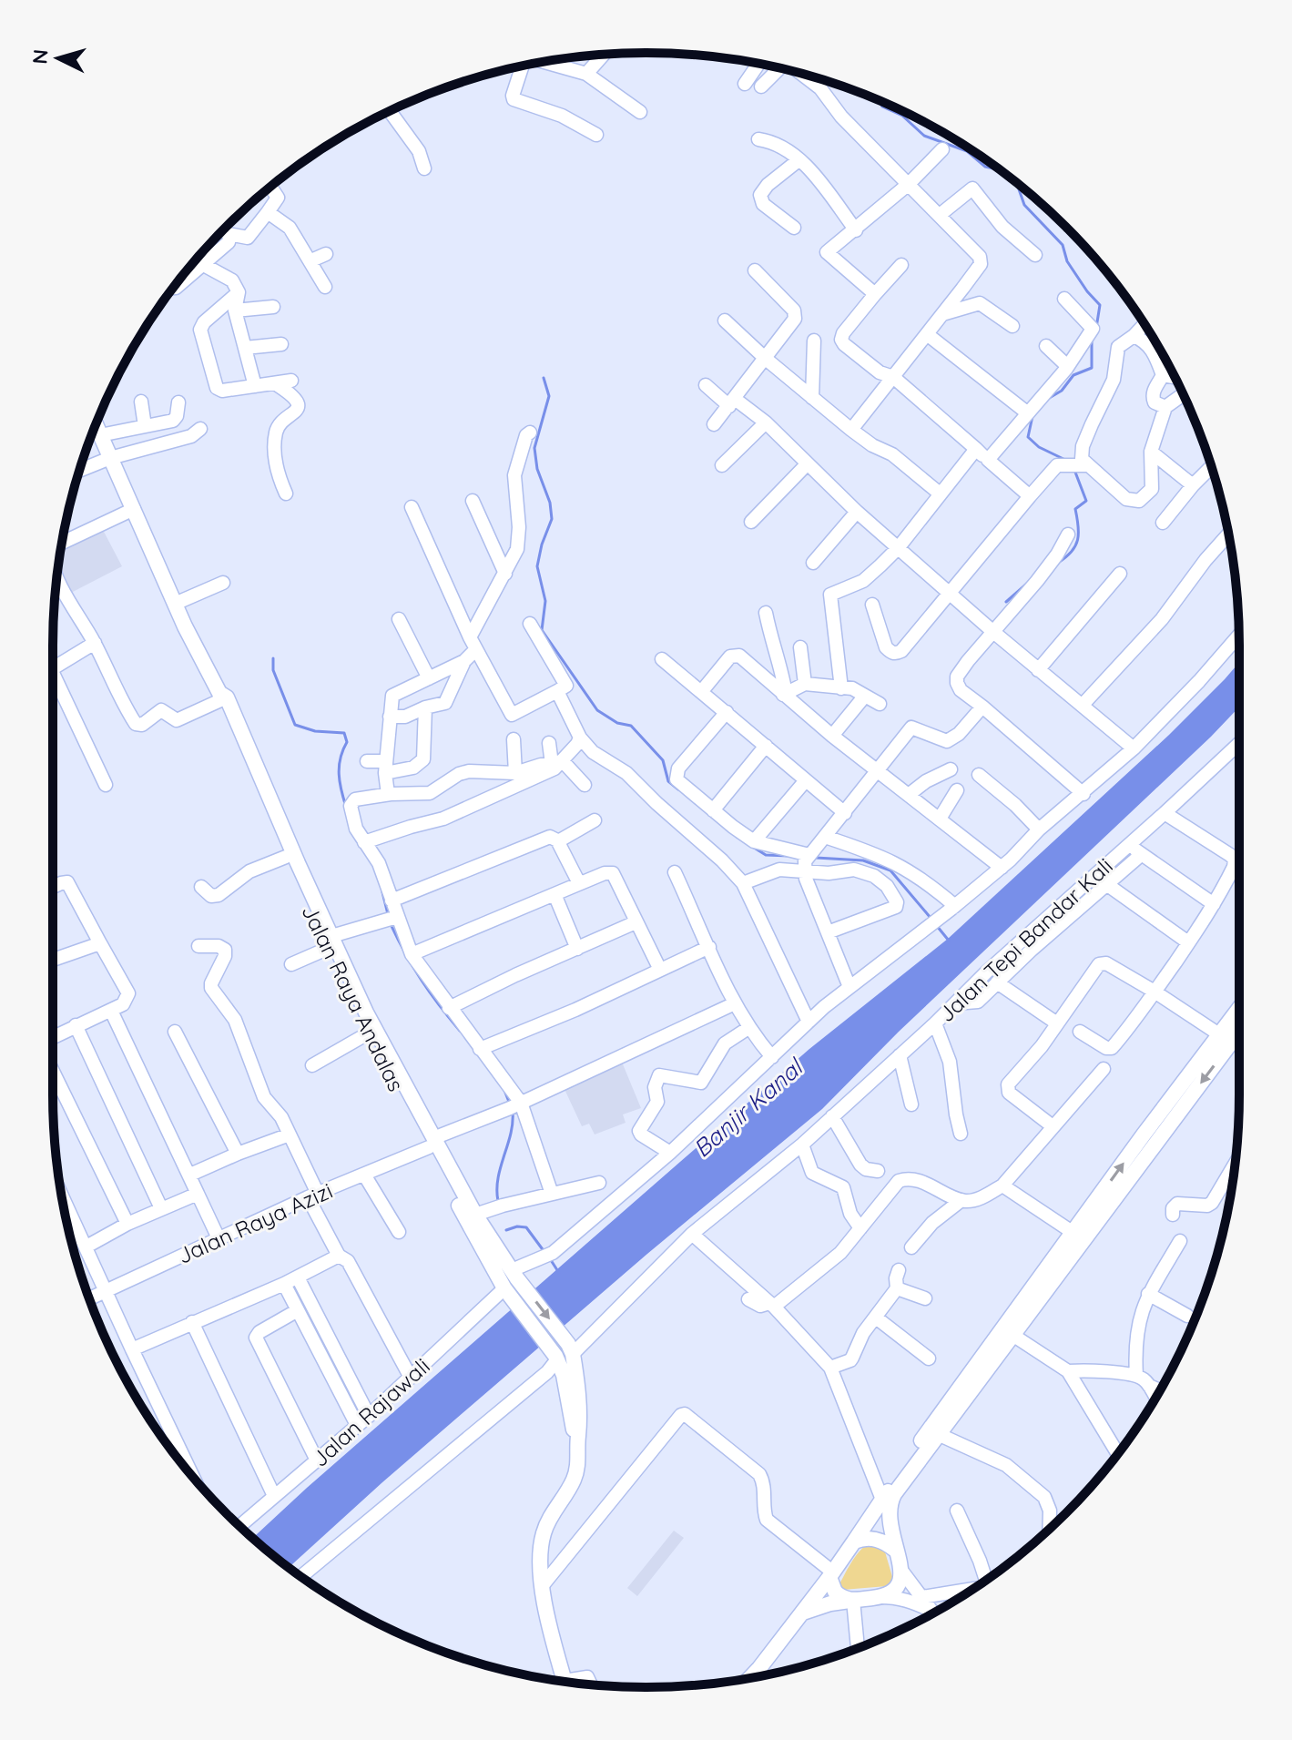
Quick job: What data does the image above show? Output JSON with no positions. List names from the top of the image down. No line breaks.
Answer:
{"streets":{"main road":["Jalan Raya Andalas"],"street":["Jalan Tepi Bandar Kali","Jalan Raya Azizi","Jalan Rajawali"]},"crossings":[["Jalan Tepi Bandar Kali","Jalan Raya Andalas"],["Jalan Raya Andalas","Jalan Raya Azizi"],["Jalan Raya Andalas","Jalan Rajawali"]],"water":["Banjir Kanal"],"north":"left"}
